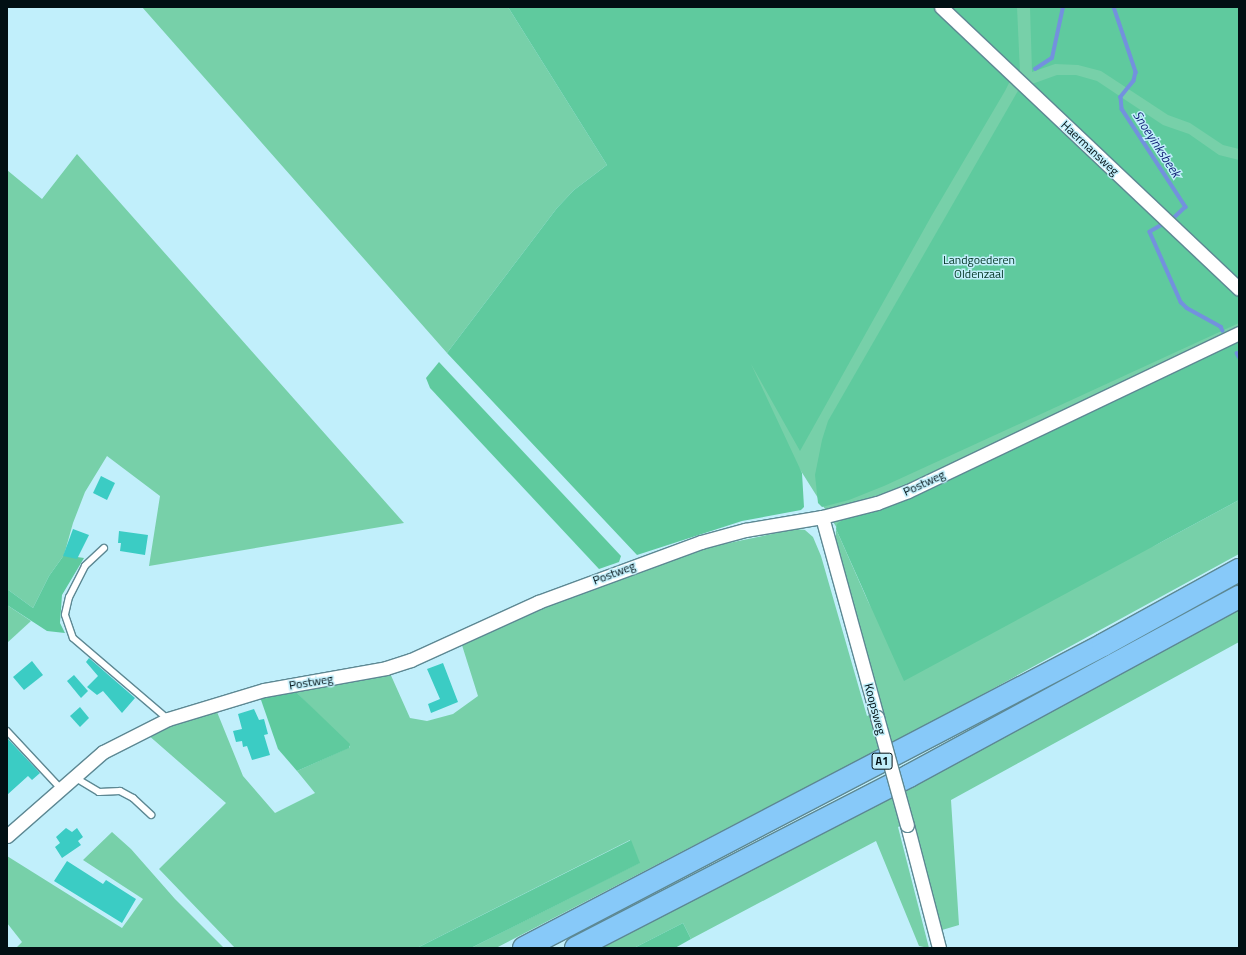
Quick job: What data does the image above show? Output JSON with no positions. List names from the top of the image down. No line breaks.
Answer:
{"streets":{"highway":["A1"],"street":["Haermansweg","Postweg","Koopsweg"]},"crossings":[["Postweg","Koopsweg"]],"water":["Snoeyinksbeek"],"parks":["Landgoederen Oldenzaal"]}
